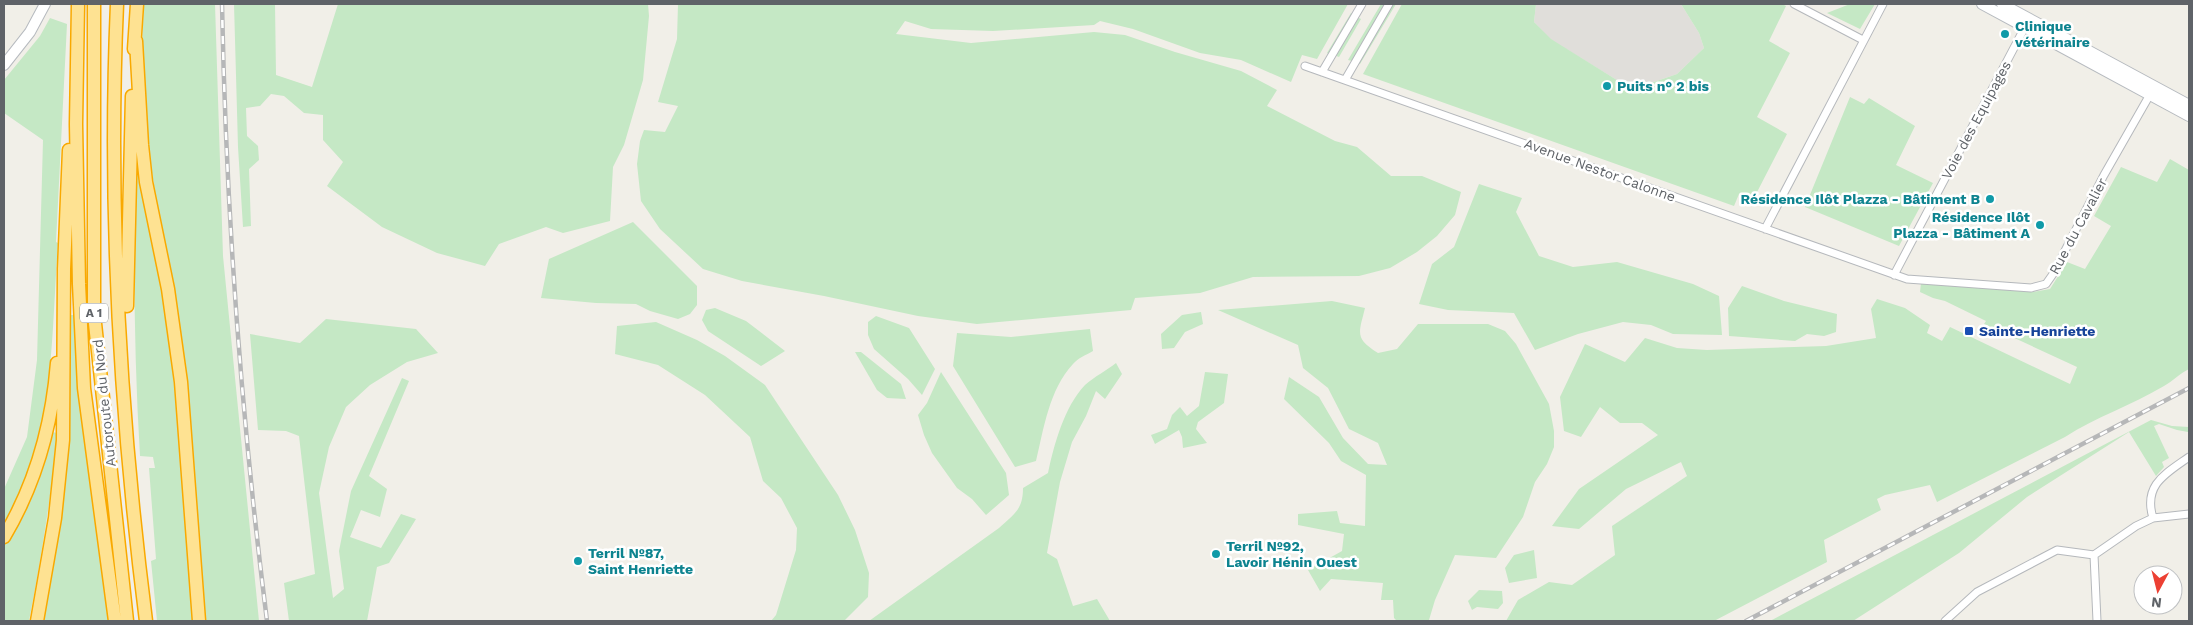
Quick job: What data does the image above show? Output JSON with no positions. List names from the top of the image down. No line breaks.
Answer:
{"streets":{"highway":["A 1","Autoroute du Nord"],"street":["Voie des Equipages","Avenue Nestor Calonne","Rue du Cavalier"]},"crossings":[["Voie des Equipages","Avenue Nestor Calonne"],["Voie des Equipages","Rue du Cavalier"],["Avenue Nestor Calonne","Rue du Cavalier"]],"places":{"other":["Clinique vétérinaire","Puits n° 2 bis","Résidence Ilôt Plazza - Bâtiment B","Résidence Ilôt Plazza - Bâtiment A","Terril №92, Lavoir Hénin Ouest","Terril №87, Saint Henriette"],"transit":["Sainte-Henriette"]},"north":"bottom"}
